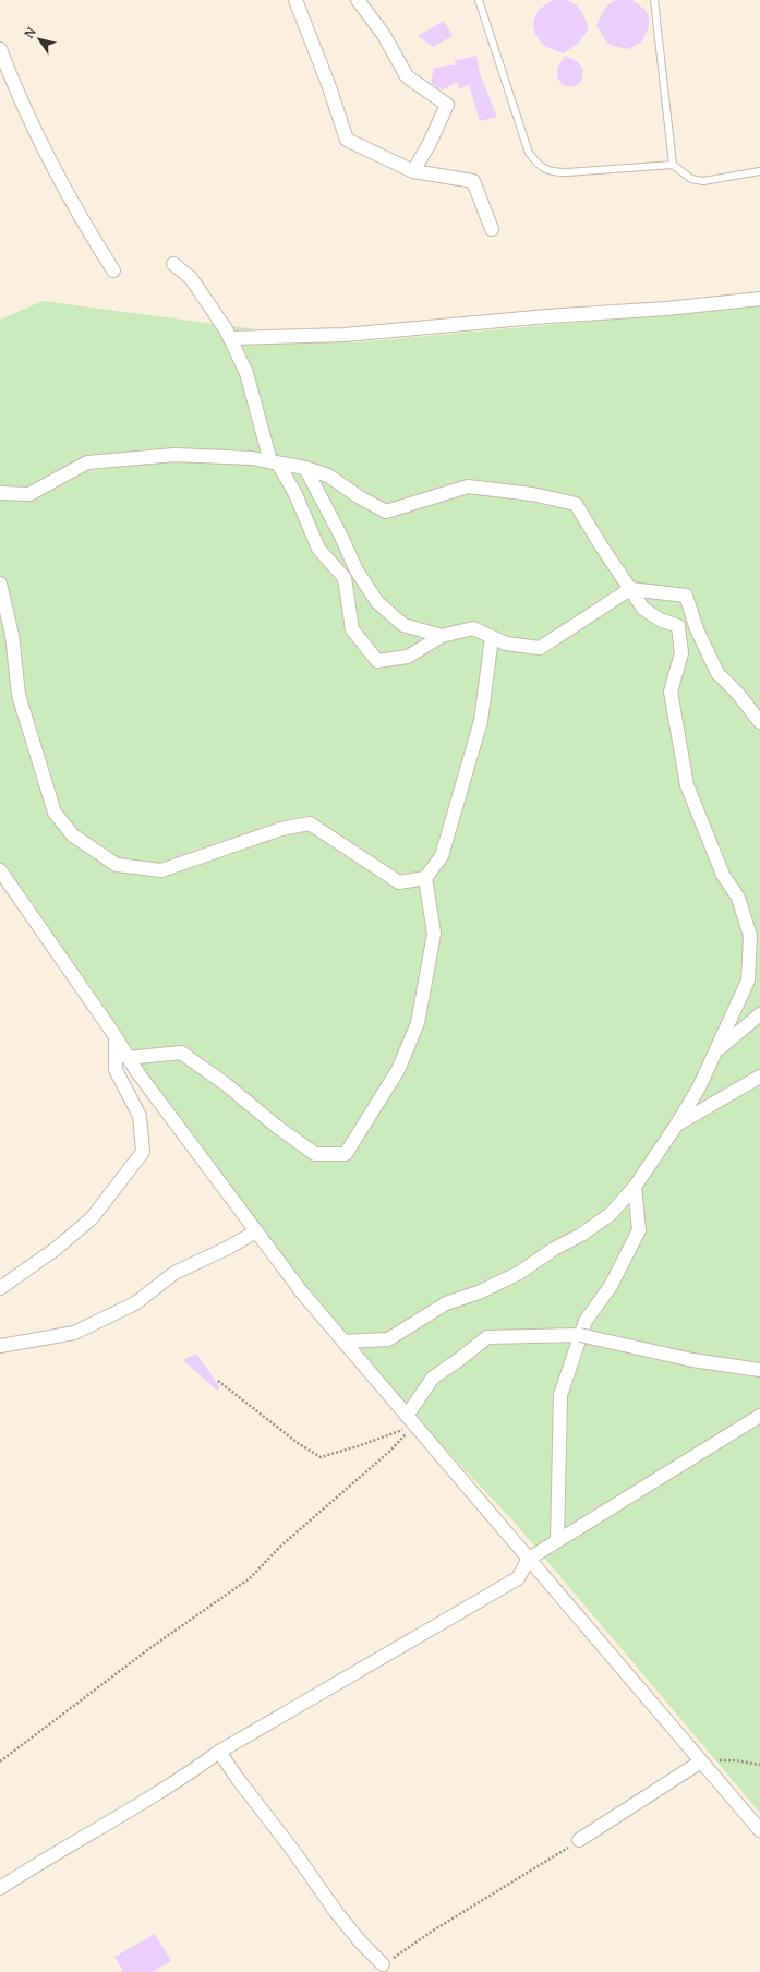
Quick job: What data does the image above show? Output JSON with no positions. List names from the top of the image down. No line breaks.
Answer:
{"north":"top left"}
